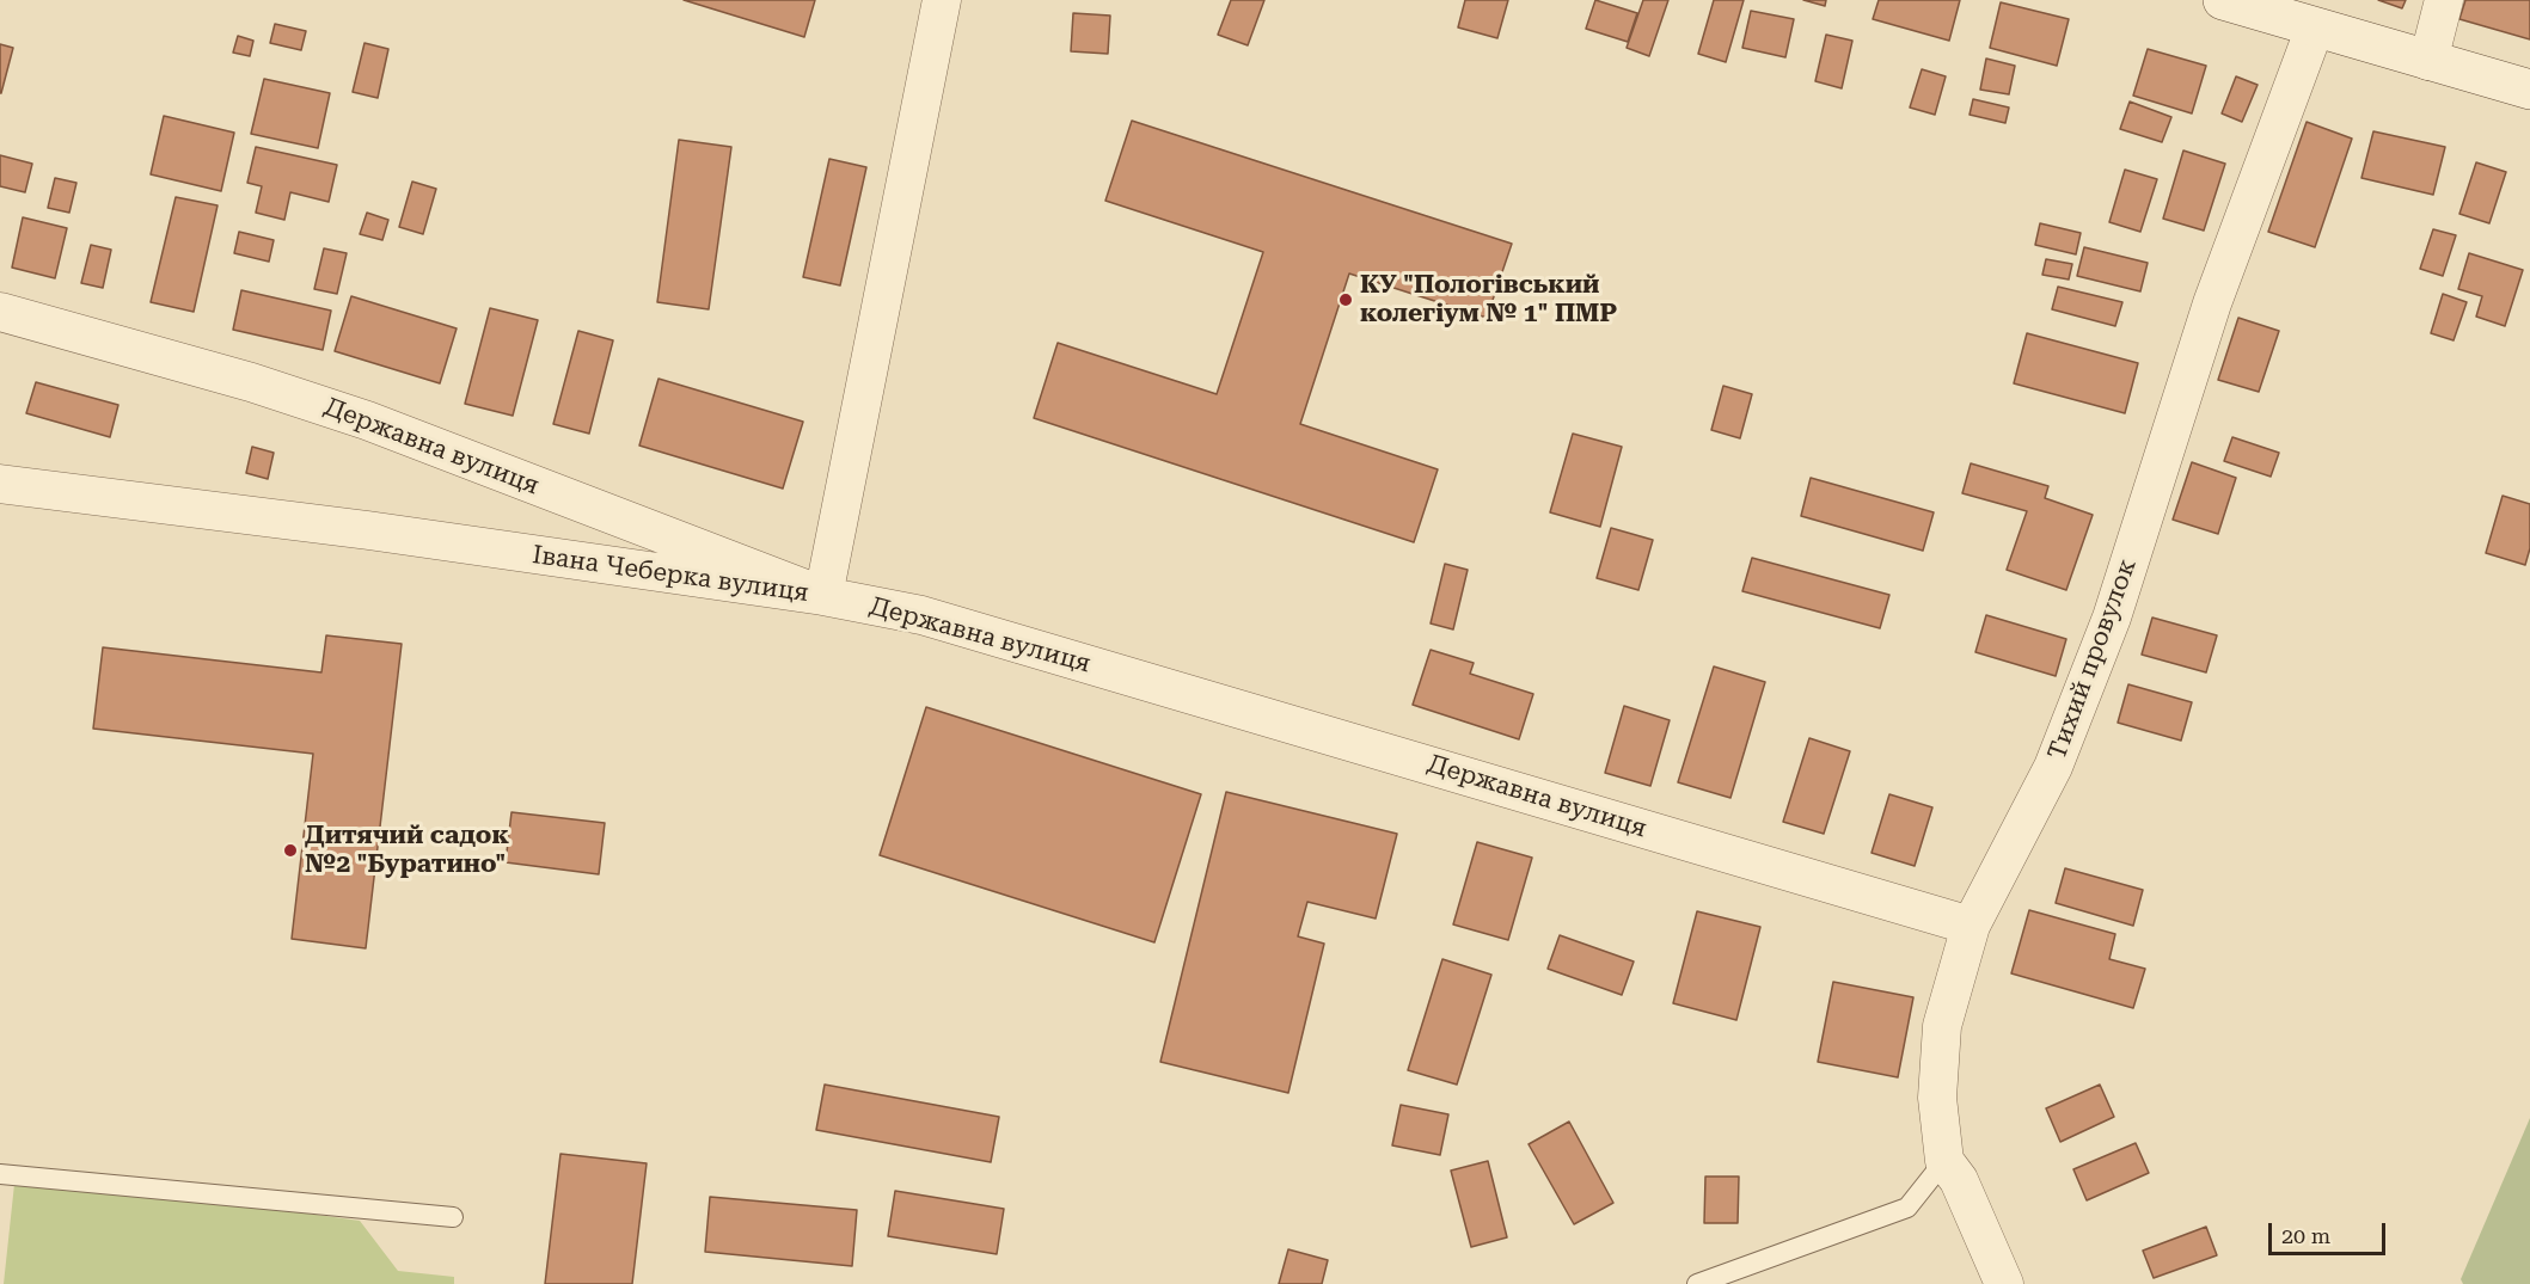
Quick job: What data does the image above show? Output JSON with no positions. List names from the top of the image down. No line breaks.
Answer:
{"streets":{"street":["Державна вулиця","Івана Чеберка вулиця","Тихий провулок"]},"crossings":[["Державна вулиця","Івана Чеберка вулиця"],["Державна вулиця","Тихий провулок"]],"places":["КУ \"Пологівський колегіум № 1\" ПМР","Дитячий садок №2 \"Буратино\""],"scale_bar":"20 m"}
